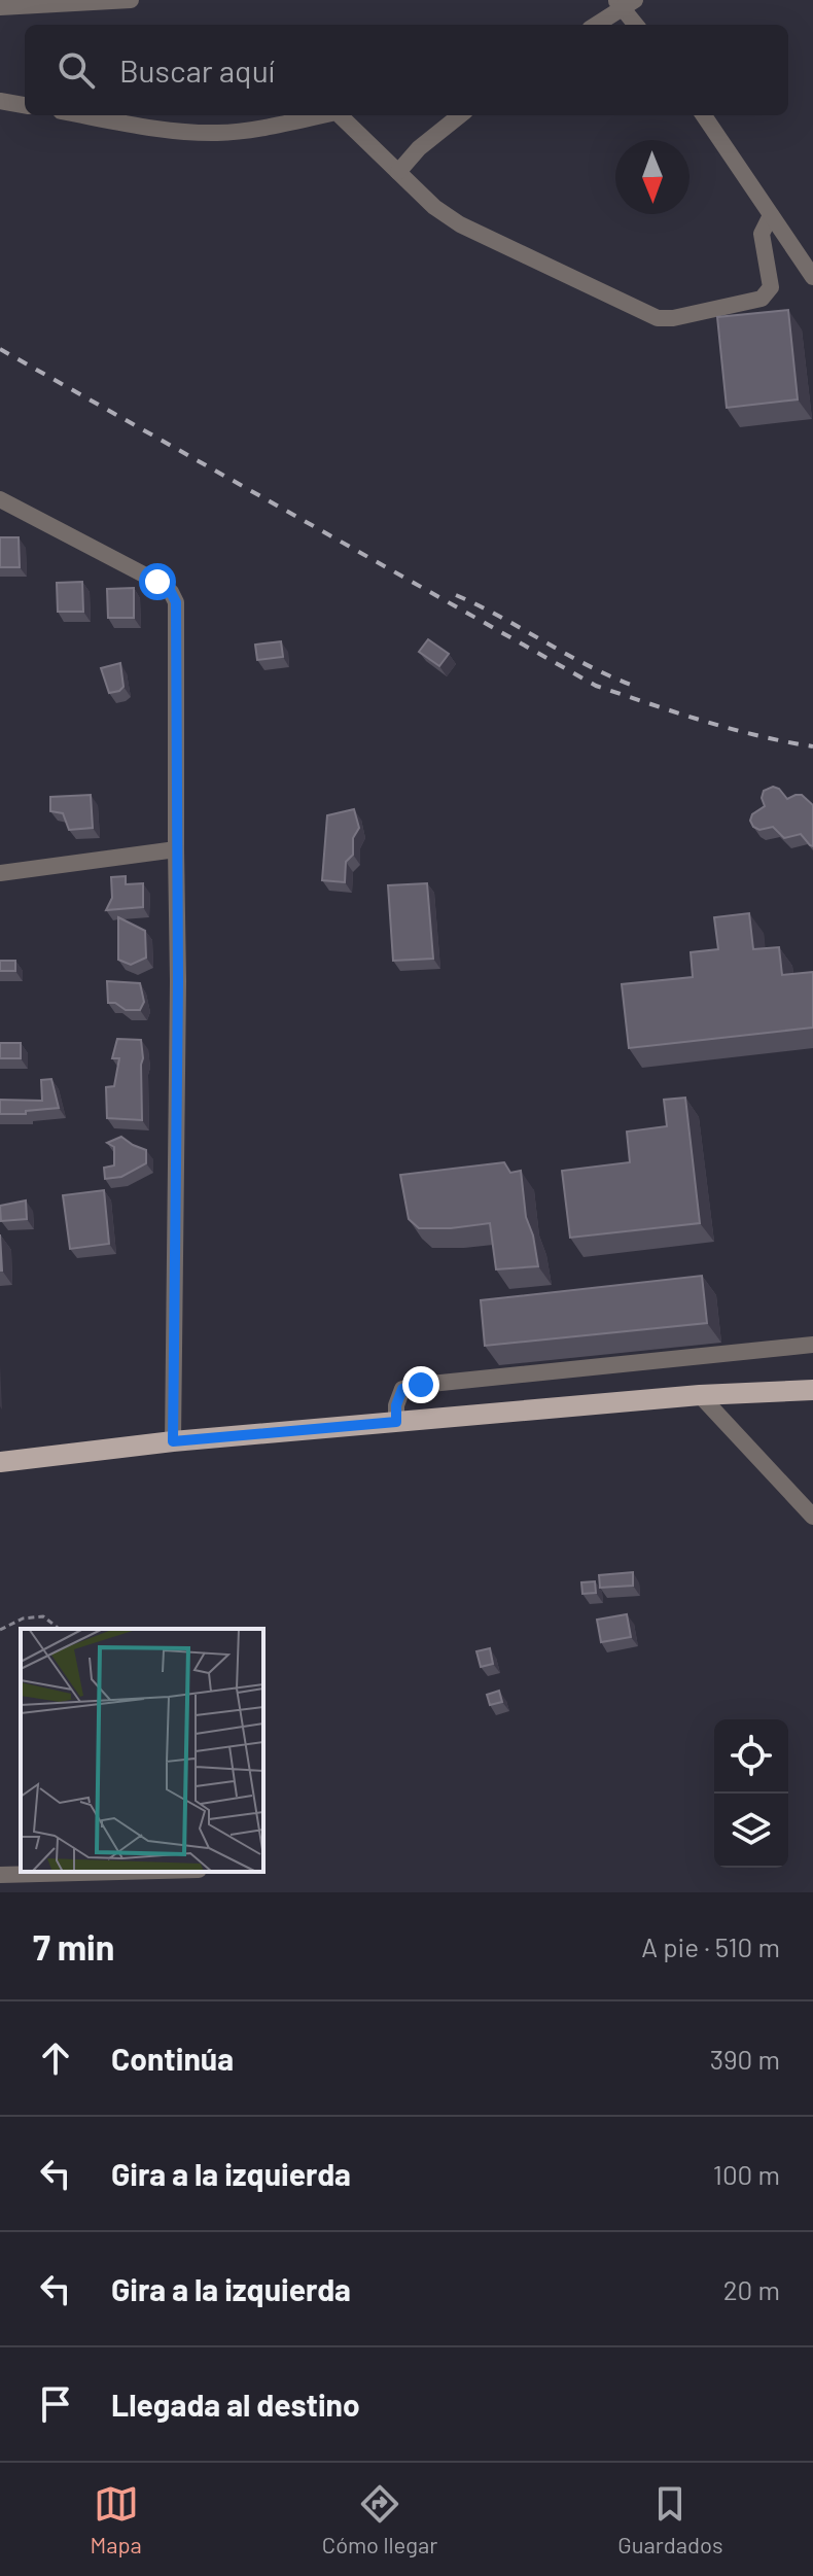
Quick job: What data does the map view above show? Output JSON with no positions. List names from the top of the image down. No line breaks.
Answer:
{"north":"bottom","page":{"search":"Buscar aquí","heading":["7 min","A pie · 510 m"],"list":[["Continúa","390 m"],["Gira a la izquierda","100 m"],["Gira a la izquierda","20 m"],"Llegada al destino"],"nav":["Mapa","Cómo llegar","Guardados"]}}
